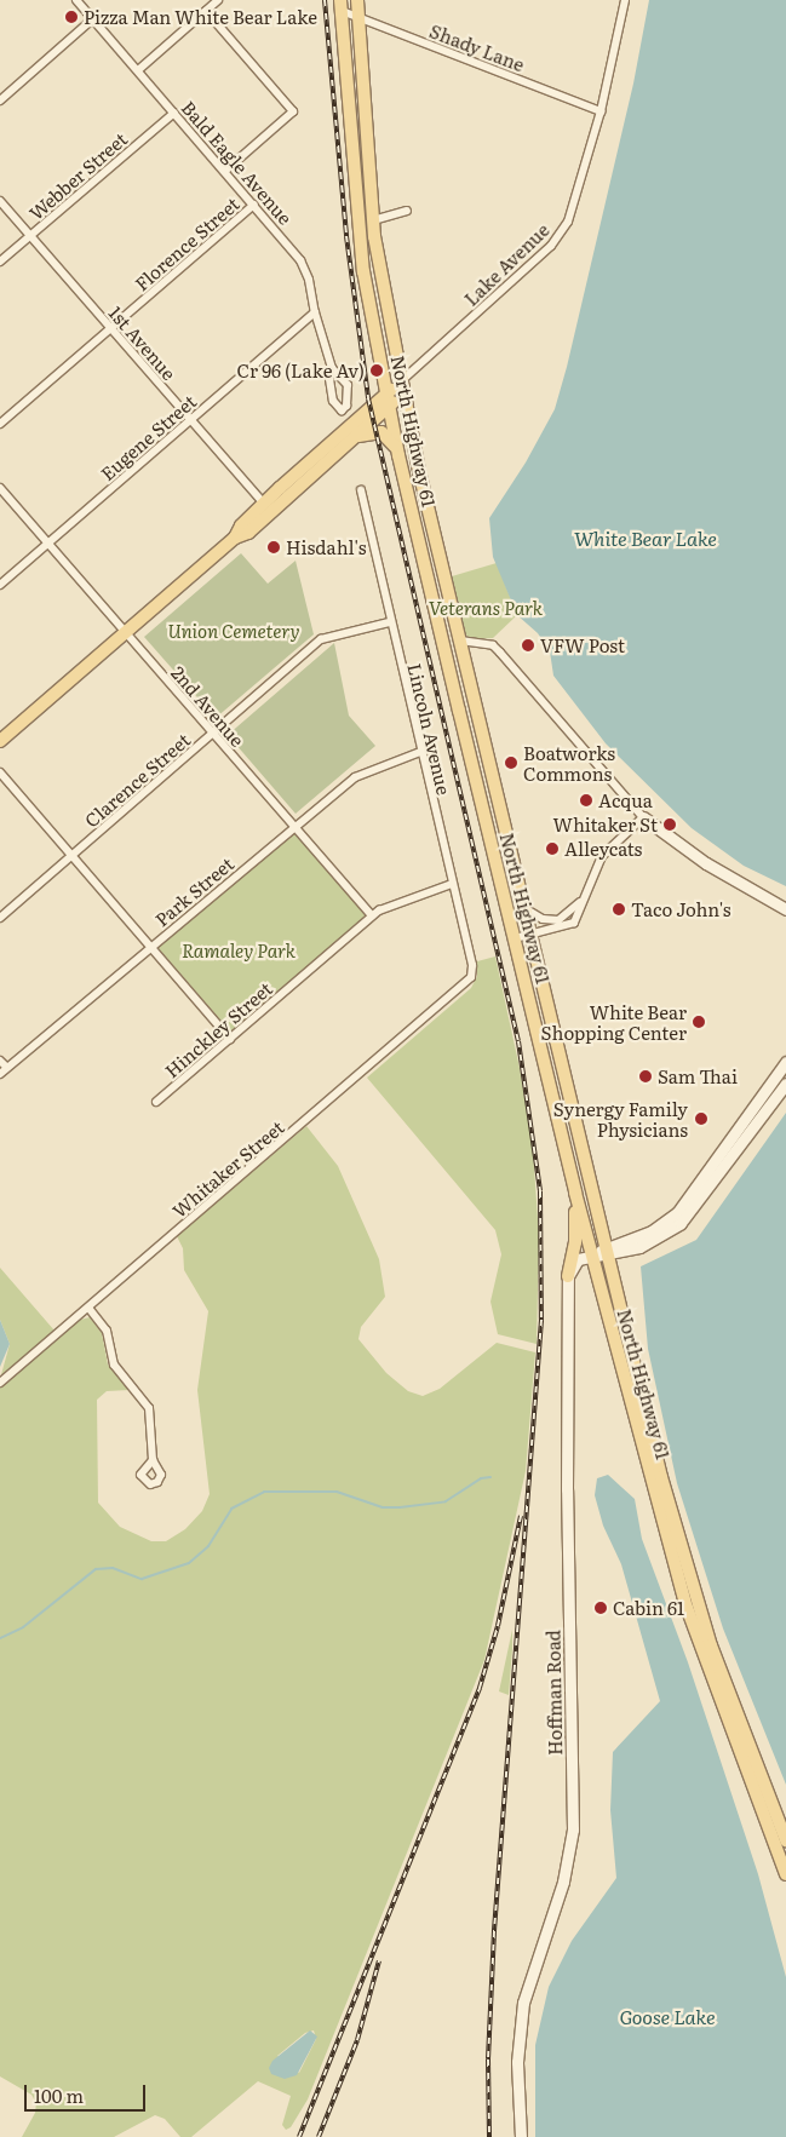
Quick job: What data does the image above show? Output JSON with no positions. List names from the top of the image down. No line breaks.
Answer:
{"streets":{"main road":["North Highway 61"],"street":["Shady Lane","Bald Eagle Avenue","Webber Street","Florence Street","Lake Avenue","1st Avenue","Eugene Street","2nd Avenue","Lincoln Avenue","Clarence Street","Park Street","Hinckley Street","Whitaker Street","Hoffman Road"]},"crossings":[["Shady Lane","Lake Avenue"],["Shady Lane","North Highway 61"],["Bald Eagle Avenue","Webber Street"],["Bald Eagle Avenue","Florence Street"],["Bald Eagle Avenue","Eugene Street"],["Webber Street","1st Avenue"],["Florence Street","1st Avenue"],["Lake Avenue","North Highway 61"],["1st Avenue","Eugene Street"],["Eugene Street","2nd Avenue"],["2nd Avenue","Clarence Street"],["2nd Avenue","Park Street"],["2nd Avenue","Hinckley Street"],["Lincoln Avenue","Clarence Street"],["Lincoln Avenue","Park Street"],["Lincoln Avenue","Hinckley Street"],["Lincoln Avenue","Whitaker Street"]],"water":["White Bear Lake","Goose Lake"],"parks":["Veterans Park","Union Cemetery","Ramaley Park"],"places":["Pizza Man White Bear Lake","Cr 96 (Lake Av)","Hisdahl's","VFW Post","Boatworks Commons","Acqua","Whitaker St","Alleycats","Taco John's","White Bear Shopping Center","Sam Thai","Synergy Family Physicians","Cabin 61"],"scale_bar":"100 m"}
